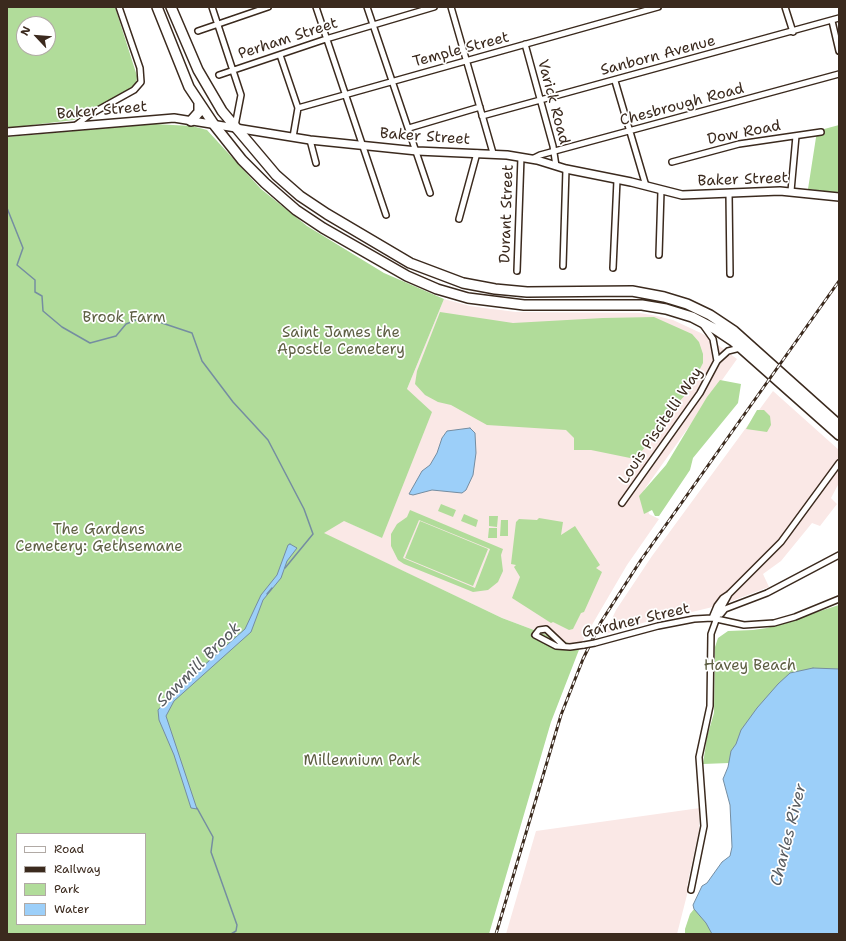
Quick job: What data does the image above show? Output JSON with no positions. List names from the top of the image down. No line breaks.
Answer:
{"streets":{"street":["Perham Street","Temple Street","Sanborn Avenue","Varick Road","Chesbrough Road","Baker Street","Dow Road","Durant Street","Louis Piscitelli Way","Gardner Street"]},"crossings":[["Temple Street","Varick Road"],["Sanborn Avenue","Varick Road"],["Varick Road","Chesbrough Road"],["Varick Road","Baker Street"],["Chesbrough Road","Baker Street"],["Baker Street","Durant Street"]],"water":["Sawmill Brook","Charles River"],"parks":["Brook Farm","Saint James the Apostle Cemetery","The Gardens Cemetery: Gethsemane","Havey Beach","Millennium Park"],"legend":["Road","Railway","Park","Water"],"north":"top left"}
